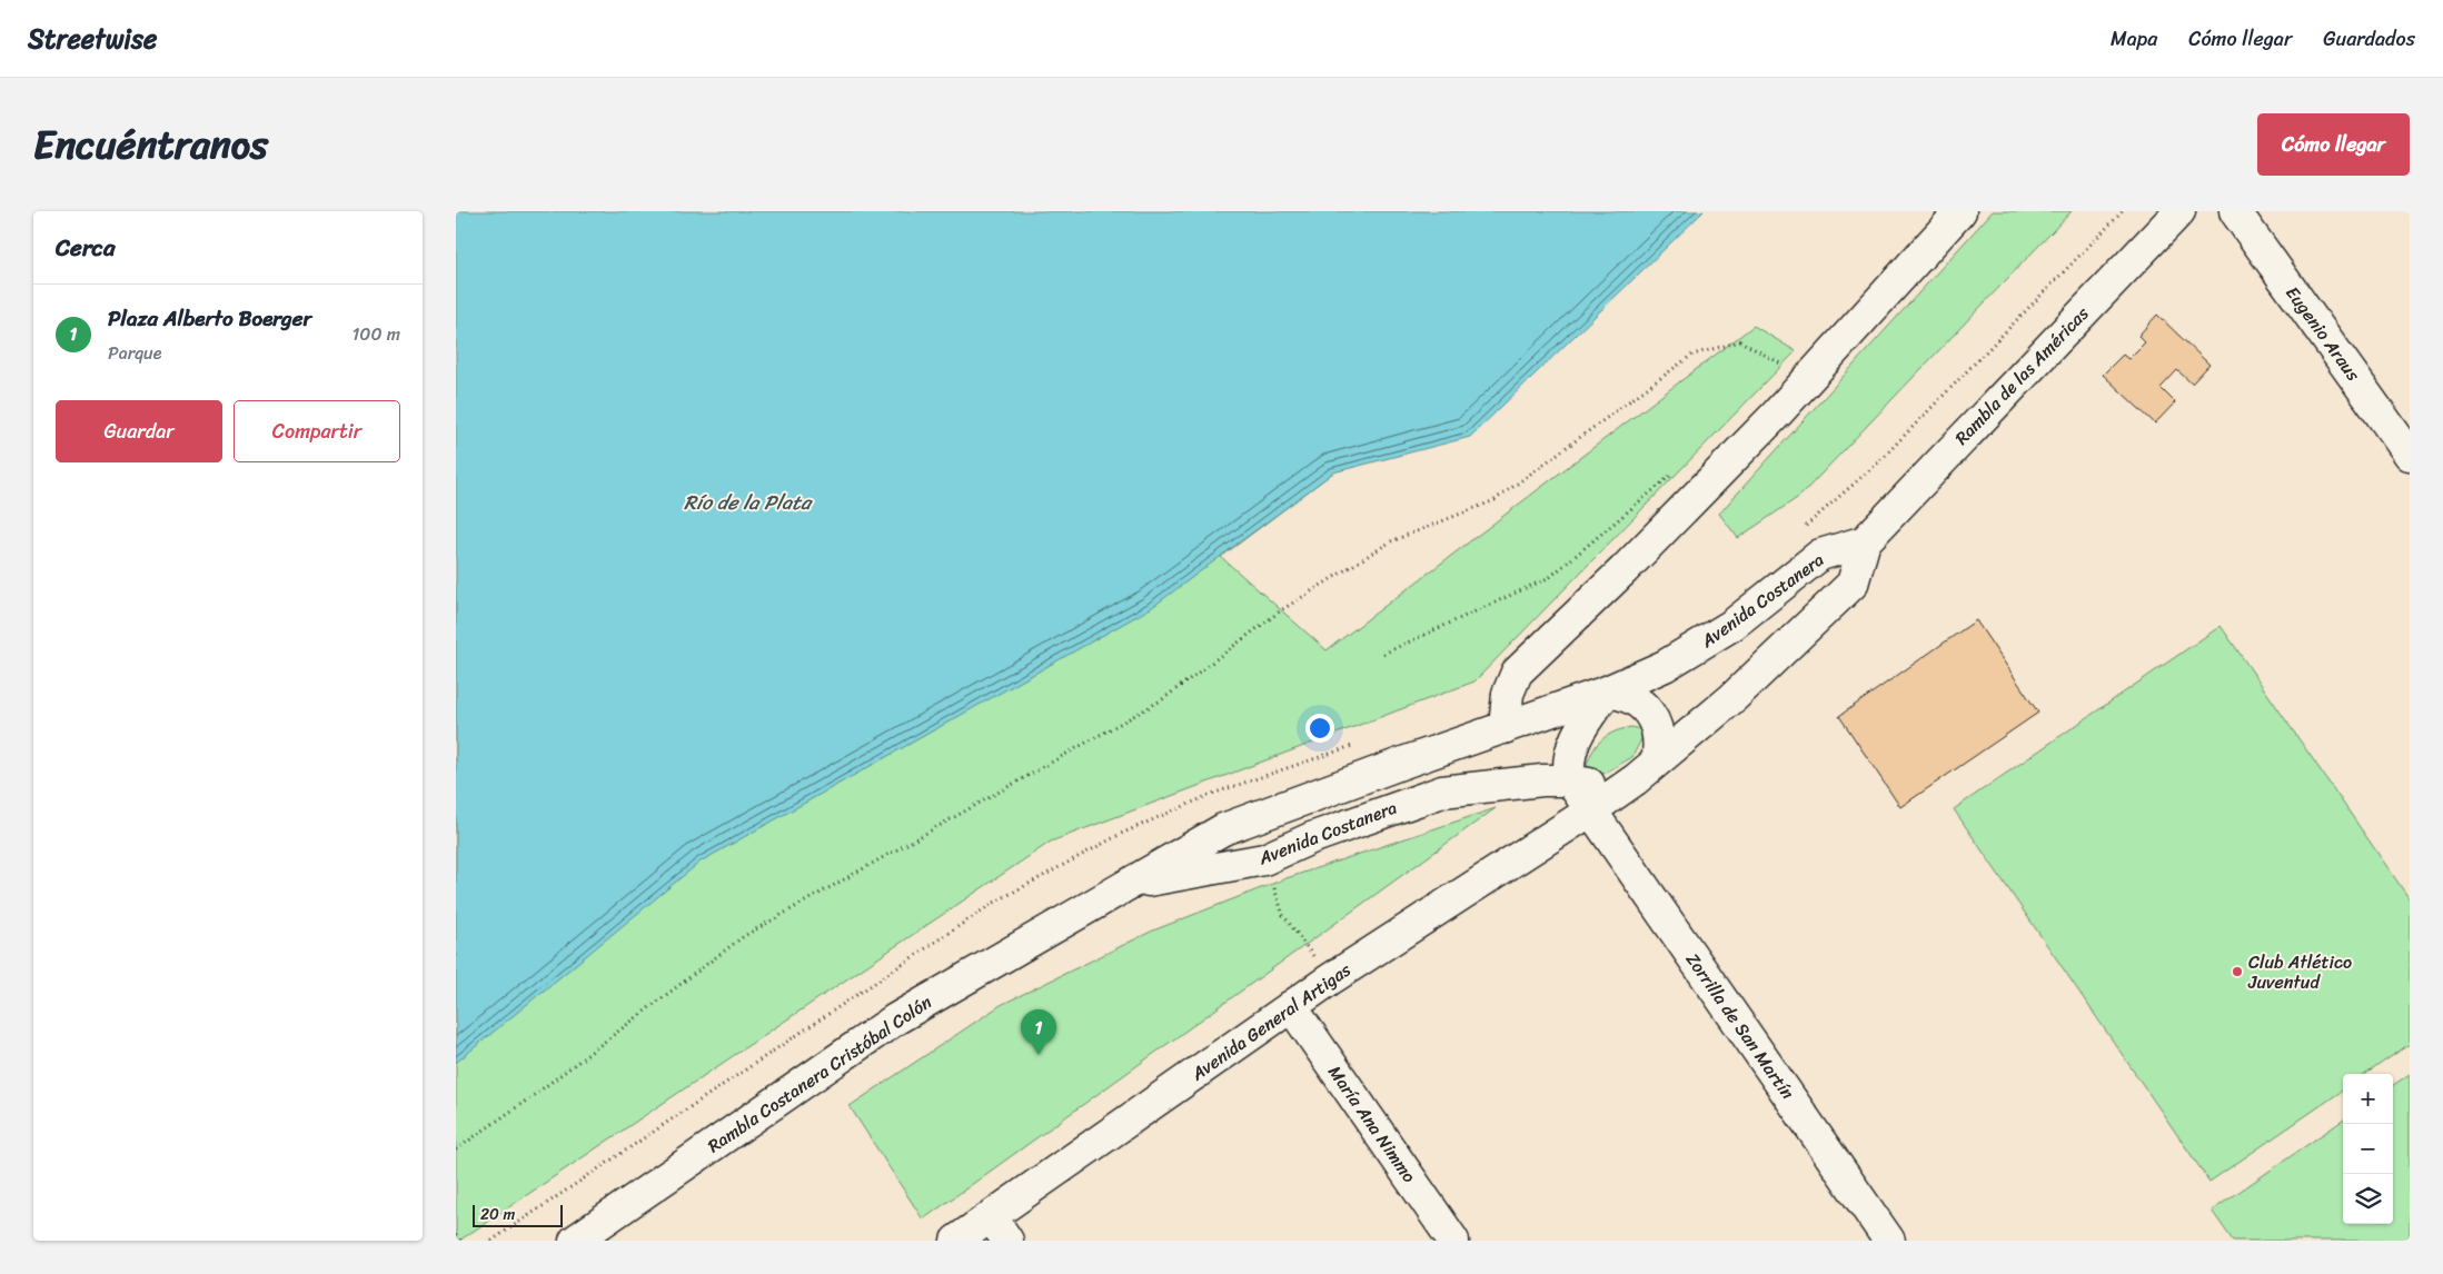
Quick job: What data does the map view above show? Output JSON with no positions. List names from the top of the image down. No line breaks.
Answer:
{"streets":{"street":["Eugenio Araus","Rambla de las Américas","Avenida Costanera","Avenida General Artigas","Zorrilla de San Martín","Rambla Costanera Cristóbal Colón","María Ana Nimmo"]},"crossings":[["Rambla de las Américas","Avenida Costanera"],["Avenida Costanera","Zorrilla de San Martín"],["Avenida Costanera","Rambla Costanera Cristóbal Colón"],["Avenida General Artigas","Zorrilla de San Martín"],["Avenida General Artigas","María Ana Nimmo"]],"water":["Río de la Plata"],"places":["Club Atlético Juventud"],"scale_bar":"20 m","page":{"header":"Streetwise","nav":["Mapa","Cómo llegar","Guardados"],"title":"Encuéntranos","buttons":["Cómo llegar",["Guardar","Compartir"]],"heading":"Cerca","list":[{"mark":"1","name":"Plaza Alberto Boerger","note":"Parque","value":"100 m"}],"pins":"1","map_buttons":["+","−"],"scale":"20 m"}}
